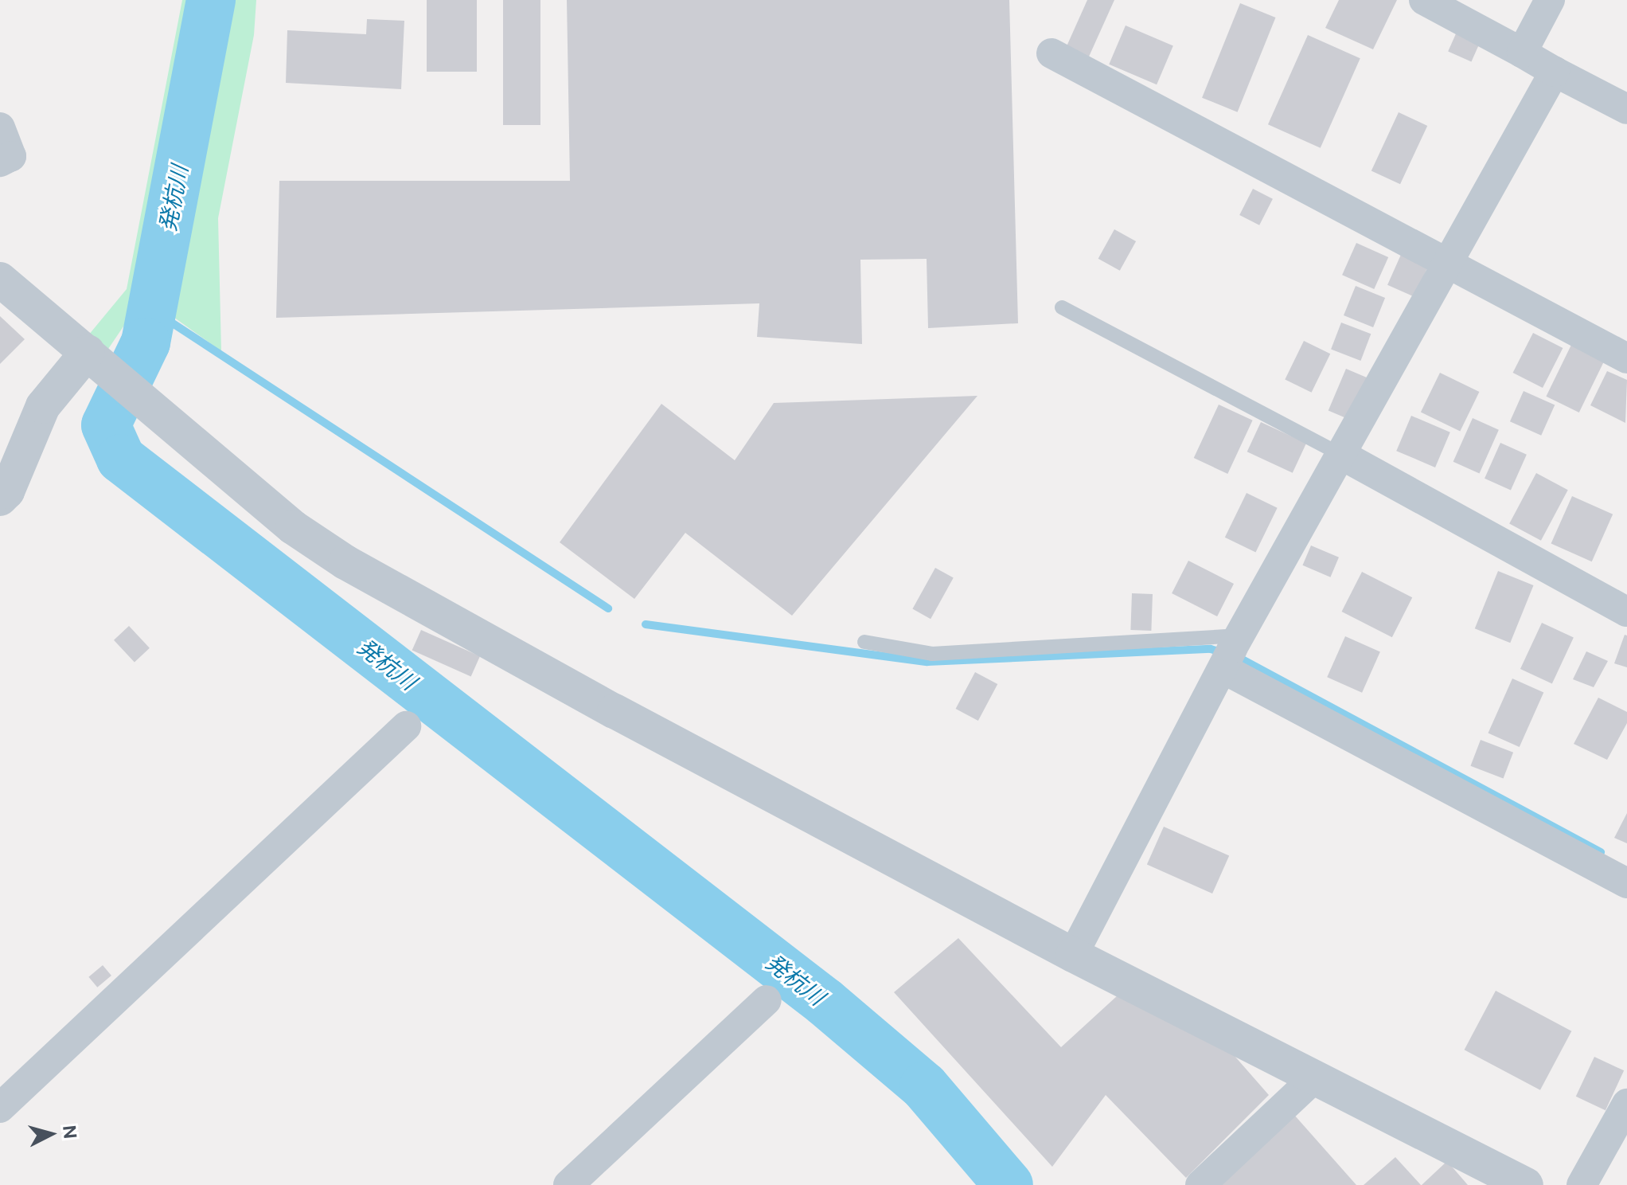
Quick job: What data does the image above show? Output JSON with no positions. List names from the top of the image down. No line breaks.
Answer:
{"water":["発杭川"],"north":"right"}
